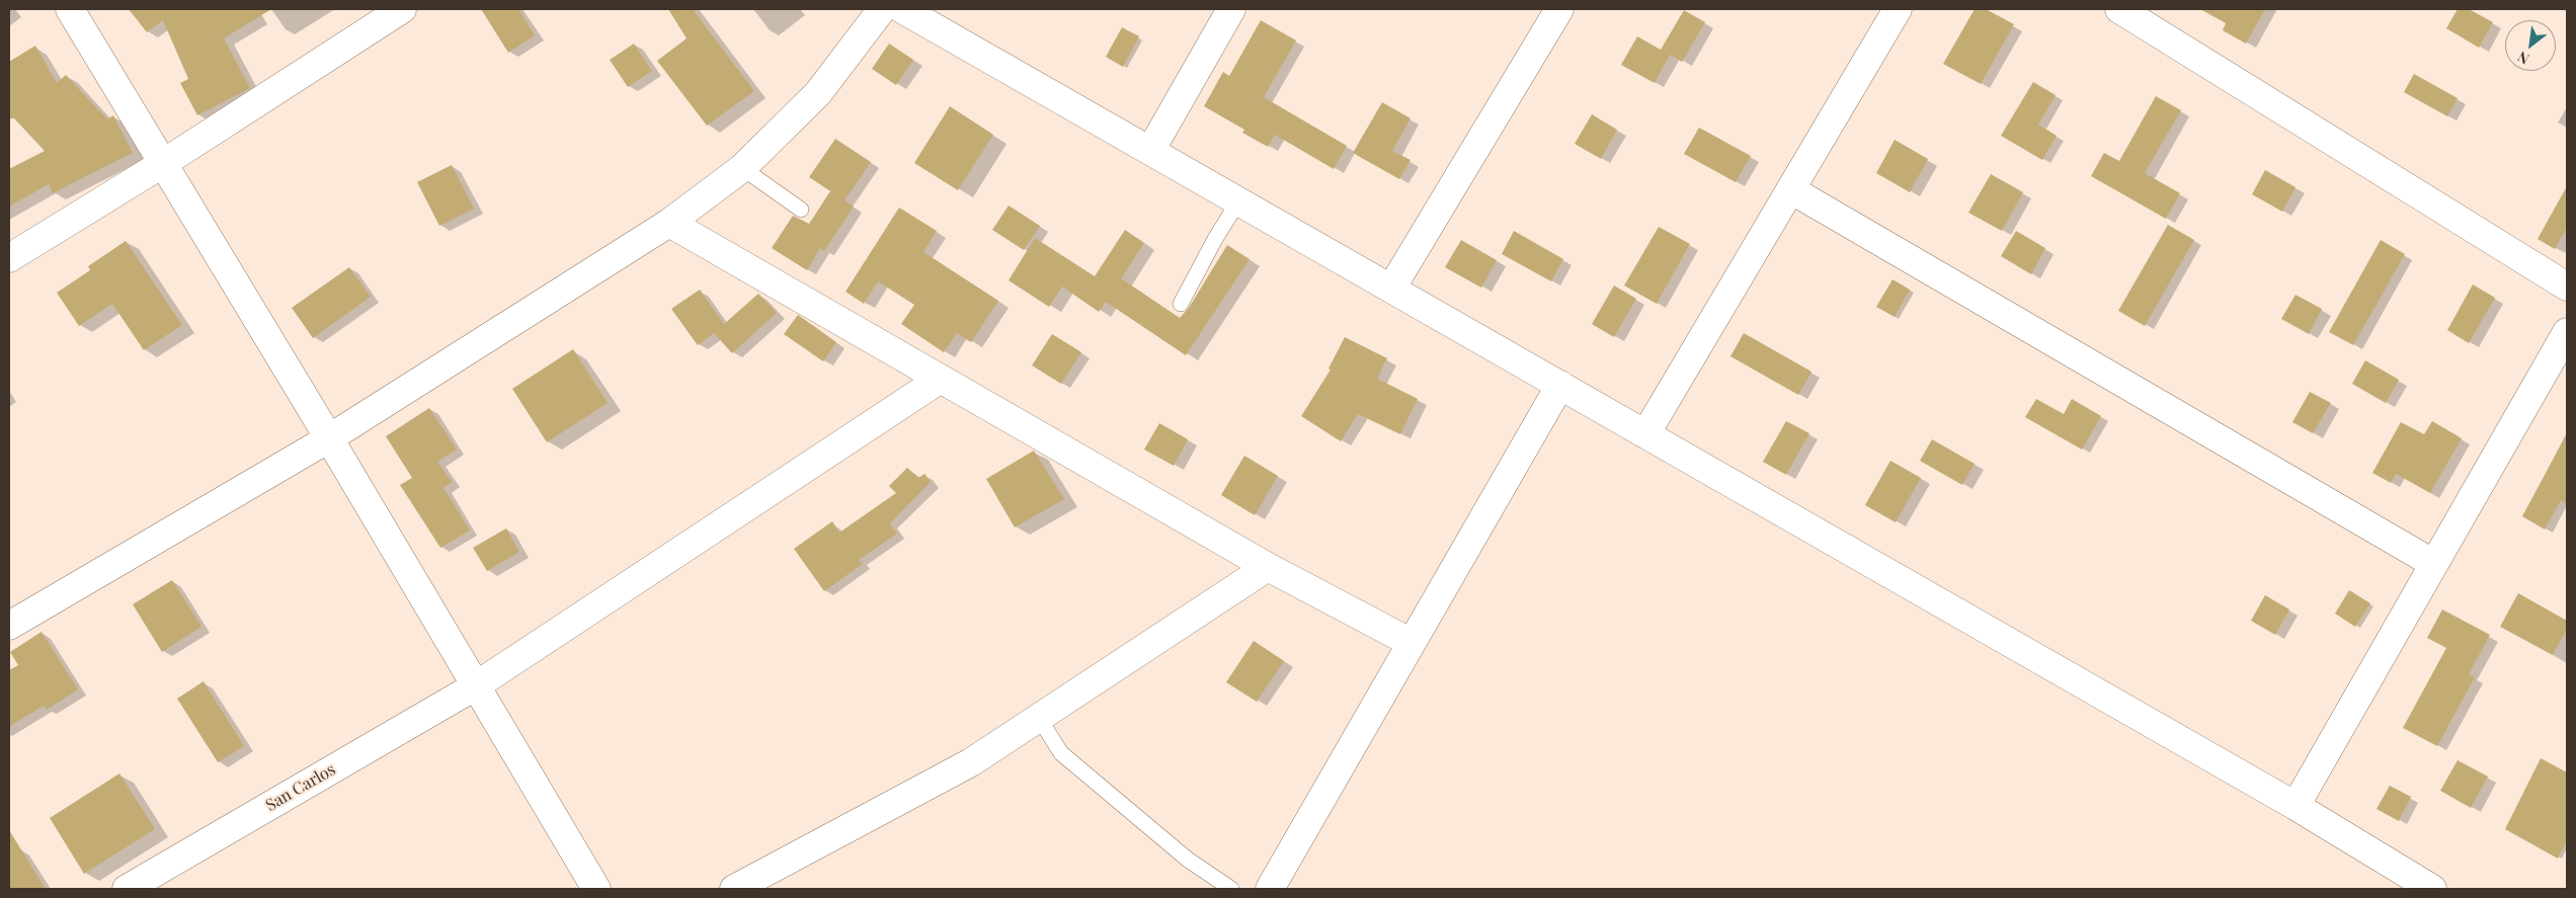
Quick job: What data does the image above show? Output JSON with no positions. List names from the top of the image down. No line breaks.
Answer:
{"streets":{"street":["San Carlos"]},"north":"bottom left"}
